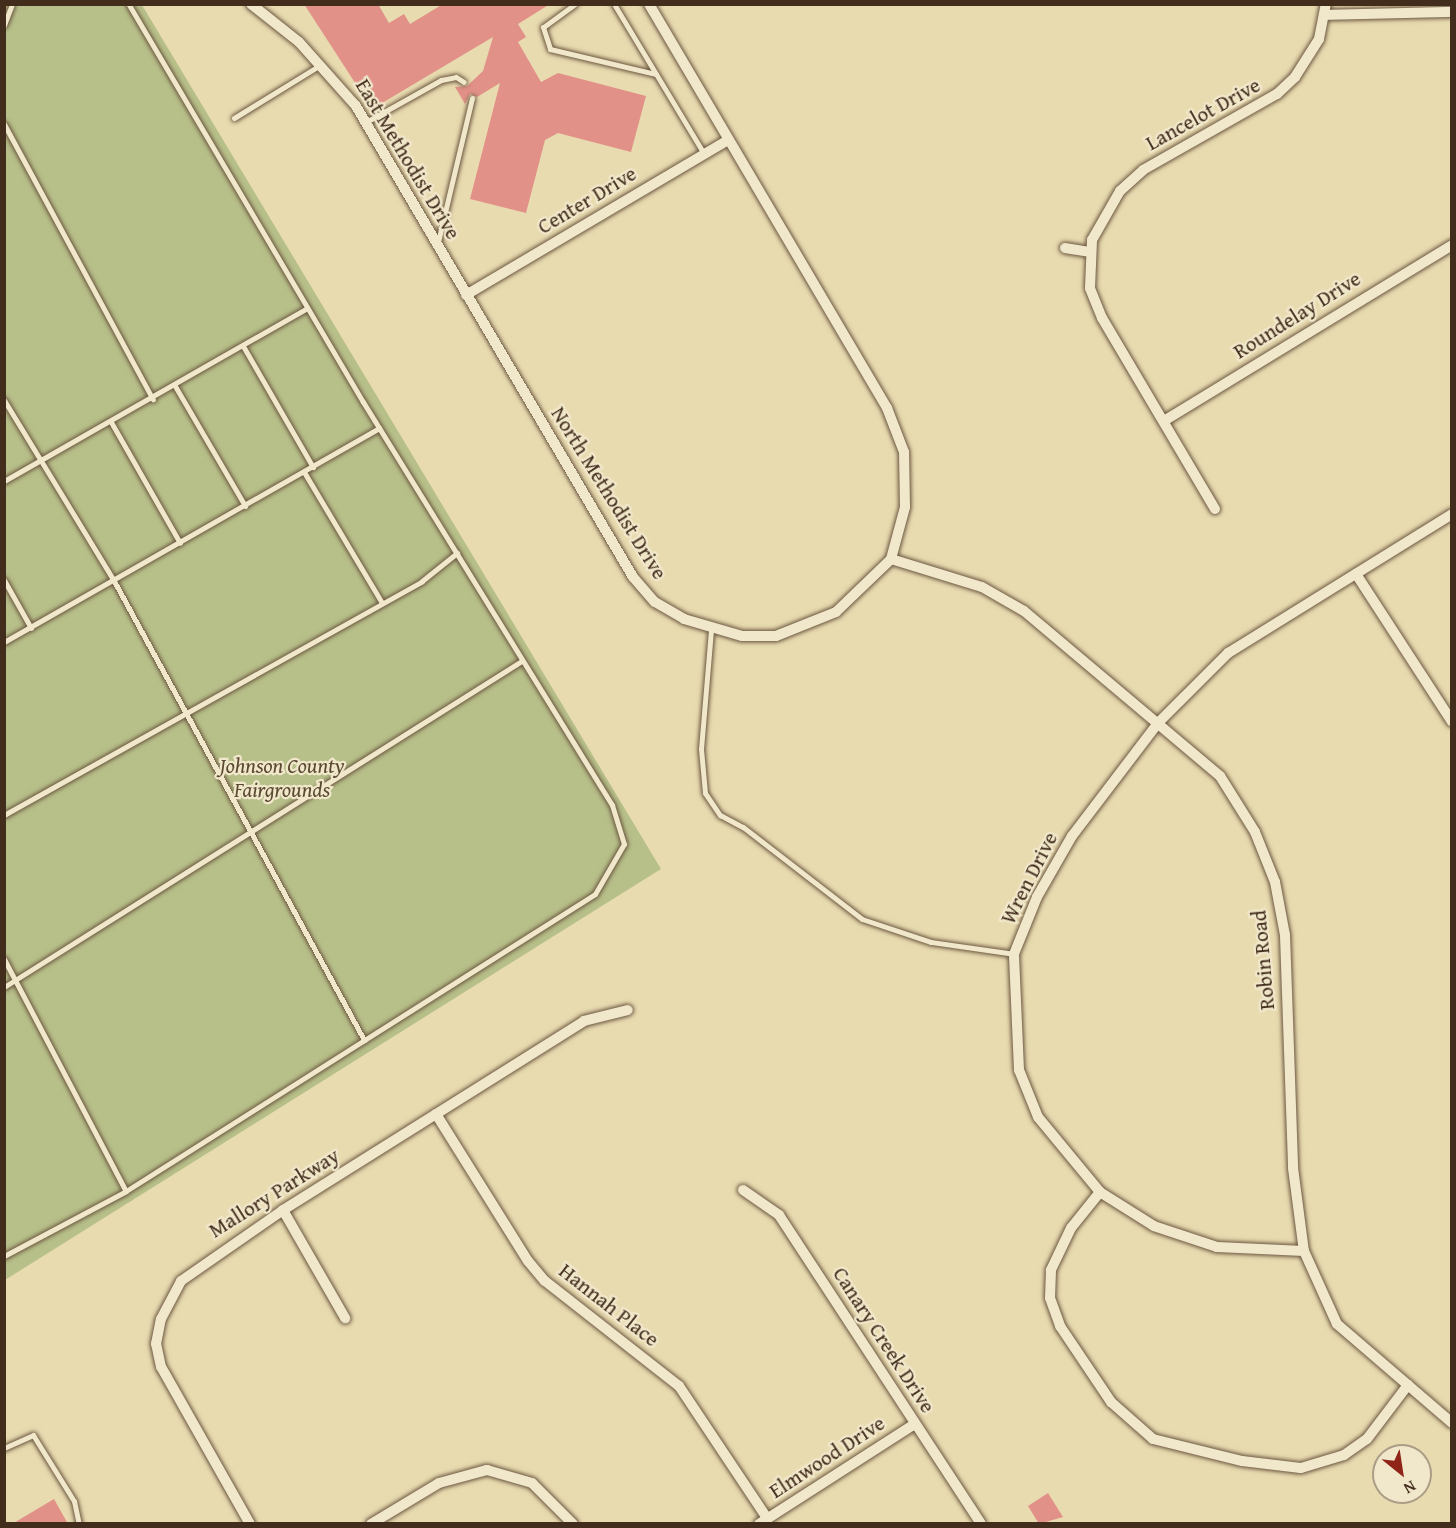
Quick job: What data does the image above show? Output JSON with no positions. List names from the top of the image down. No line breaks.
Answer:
{"streets":{"street":["Lancelot Drive","East Methodist Drive","Center Drive","Roundelay Drive","North Methodist Drive","Wren Drive","Robin Road","Mallory Parkway","Hannah Place","Canary Creek Drive","Elmwood Drive"]},"crossings":[["Lancelot Drive","Roundelay Drive"],["East Methodist Drive","Center Drive"],["East Methodist Drive","North Methodist Drive"],["Center Drive","North Methodist Drive"],["North Methodist Drive","Robin Road"],["Wren Drive","Robin Road"],["Mallory Parkway","Hannah Place"],["Hannah Place","Elmwood Drive"],["Canary Creek Drive","Elmwood Drive"]],"parks":["Johnson County Fairgrounds"],"north":"bottom right"}
